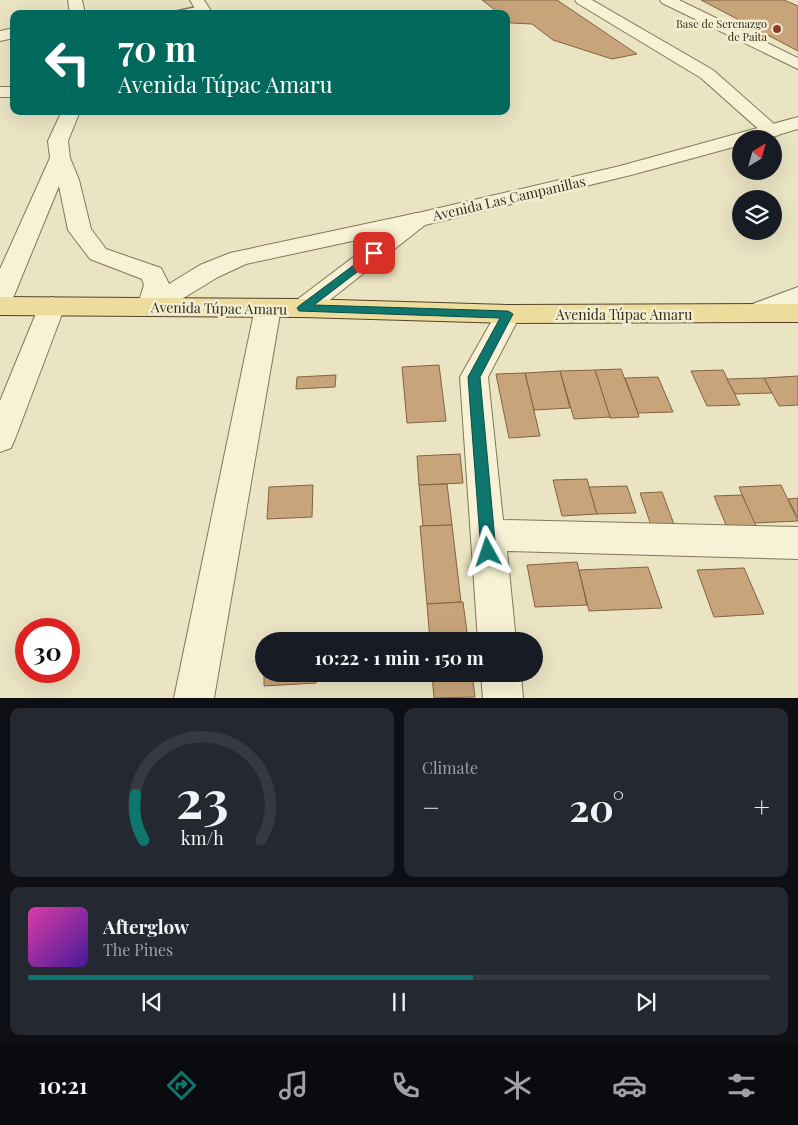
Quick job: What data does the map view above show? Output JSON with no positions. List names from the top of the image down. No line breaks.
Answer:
{"streets":{"main road":["Avenida Túpac Amaru"],"street":["Avenida Las Campanillas"]},"crossings":[["Avenida Las Campanillas","Avenida Túpac Amaru"]],"places":["Base de Serenazgo de Paita"],"north":"top right","page":{"turn":["70 m","Avenida Túpac Amaru"],"limit":"30","trip":"10:22 · 1 min · 150 m","tile":"Climate","heat":["−","20°","+"],"song":["Afterglow","The Pines"],"tabs":"10:21","gauge":["23","km/h"]}}
